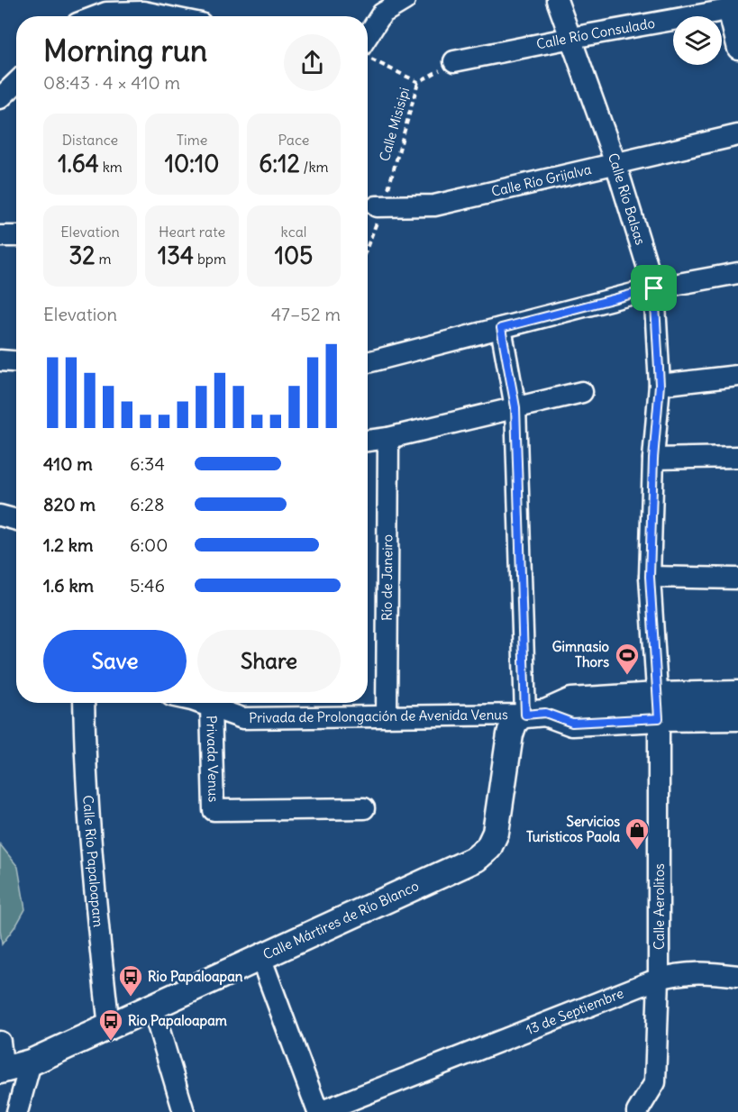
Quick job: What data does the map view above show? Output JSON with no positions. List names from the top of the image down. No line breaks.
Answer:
{"streets":{"main road":["Calle Mártires de Río Blanco"],"street":["Calle Río Consulado","Calle Río Grijalva","Calle Río Balsas","Río de Janeiro","Privada de Prolongación de Avenida Venus","Privada Venus","Calle Río Papaloapam","Calle Aerolitos","13 de Septiembre"],"path":["Calle Misisipi"]},"crossings":[["Calle Río Consulado","Calle Río Balsas"],["Calle Misisipi","Calle Río Grijalva"],["Calle Río Grijalva","Calle Río Balsas"],["Calle Río Balsas","Calle Aerolitos"],["Río de Janeiro","Privada de Prolongación de Avenida Venus"],["Privada de Prolongación de Avenida Venus","Privada Venus"],["Privada de Prolongación de Avenida Venus","Calle Mártires de Río Blanco"],["Calle Río Papaloapam","Calle Mártires de Río Blanco"],["Calle Aerolitos","13 de Septiembre"]],"places":{"sports":["Gimnasio Thors"],"shop":["Servicios Turisticos Paola"],"bus stop":["Rio Papaloapan","Rio Papaloapam"]},"page":{"heading":["Morning run","08:43 · 4 × 410 m"],"stats":[["Distance","1.64 km"],["Time","10:10"],["Pace","6:12 /km"],["Elevation","32 m"],["Heart rate","134 bpm"],["kcal","105"]],"chart":["Elevation","47–52 m"],"list":[{"name":"410 m","note":"6:34"},{"name":"820 m","note":"6:28"},{"name":"1.2 km","note":"6:00"},{"name":"1.6 km","note":"5:46"}],"buttons":["Save","Share"]}}
